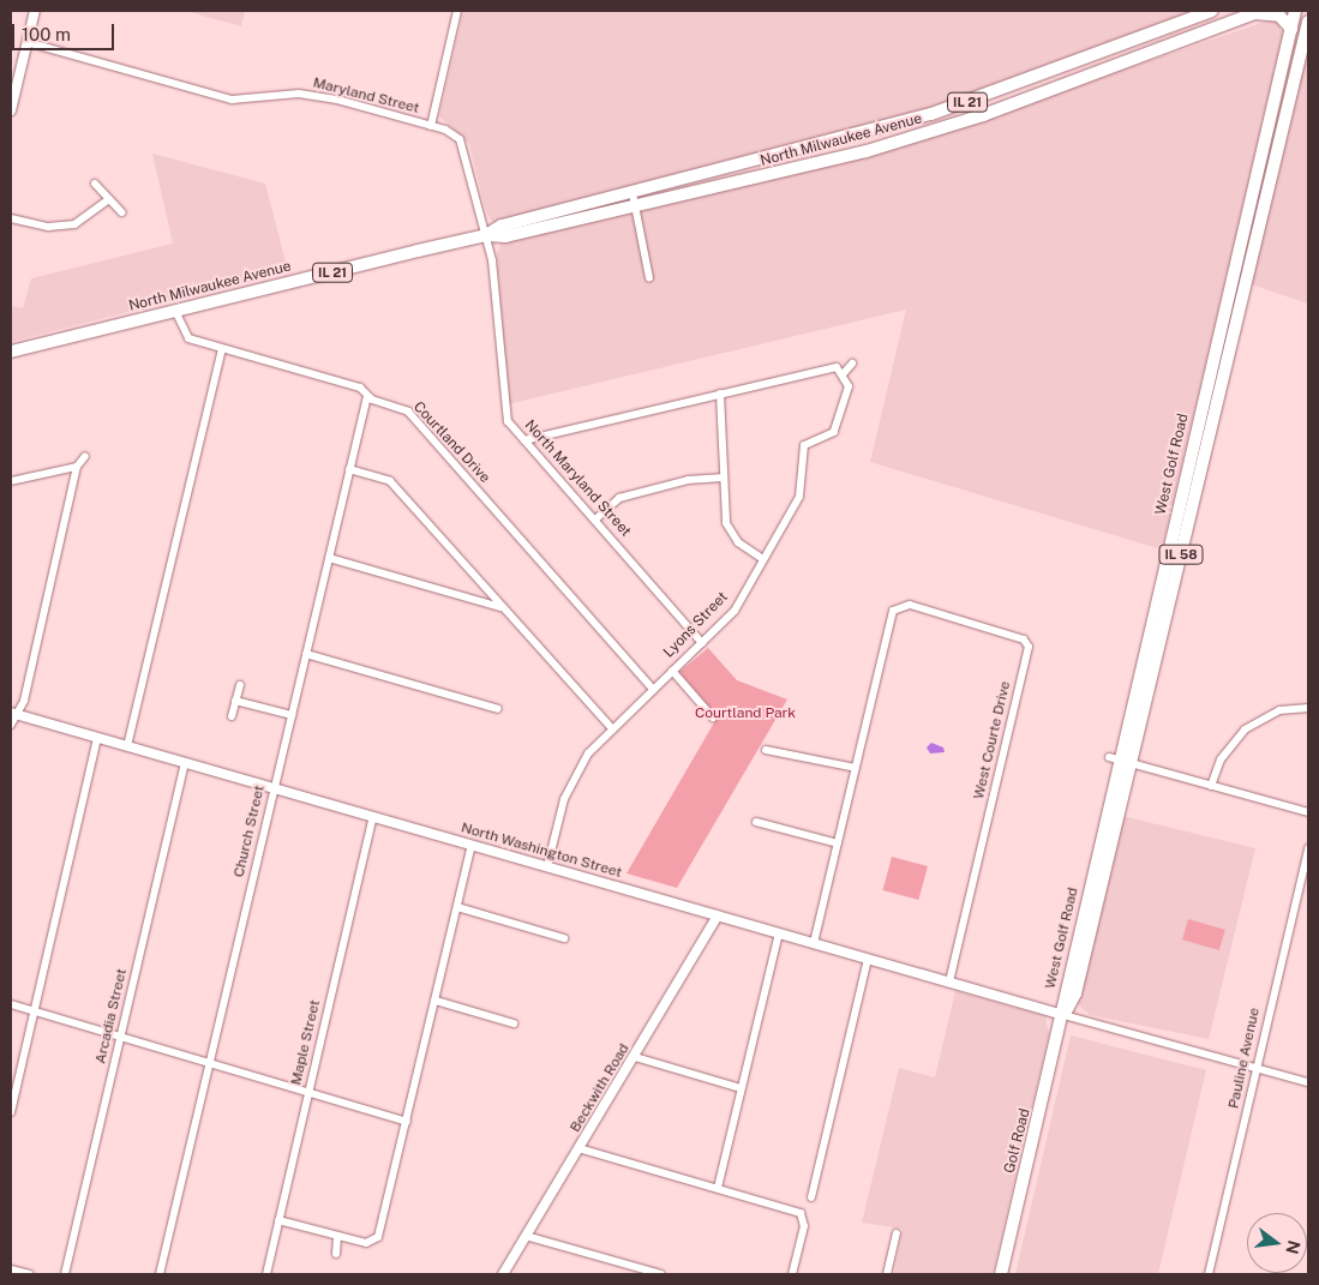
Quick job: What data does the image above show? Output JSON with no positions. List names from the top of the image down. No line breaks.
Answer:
{"streets":{"main road":["IL 21","North Milwaukee Avenue","West Golf Road","IL 58","Golf Road"],"street":["Maryland Street","Courtland Drive","North Maryland Street","Lyons Street","West Courte Drive","Church Street","North Washington Street","Arcadia Street","Maple Street","Pauline Avenue","Beckwith Road"]},"crossings":[["Maryland Street","North Milwaukee Avenue"],["Maryland Street","North Maryland Street"],["North Milwaukee Avenue","Courtland Drive"],["North Milwaukee Avenue","North Maryland Street"],["Courtland Drive","Lyons Street"],["Courtland Drive","Church Street"],["West Golf Road","North Washington Street"],["West Golf Road","Golf Road"],["North Maryland Street","Lyons Street"],["Lyons Street","North Washington Street"],["West Courte Drive","North Washington Street"],["Church Street","North Washington Street"],["North Washington Street","Arcadia Street"],["North Washington Street","Maple Street"],["North Washington Street","Beckwith Road"],["North Washington Street","Golf Road"]],"parks":["Courtland Park"],"scale_bar":"100 m","north":"right"}
